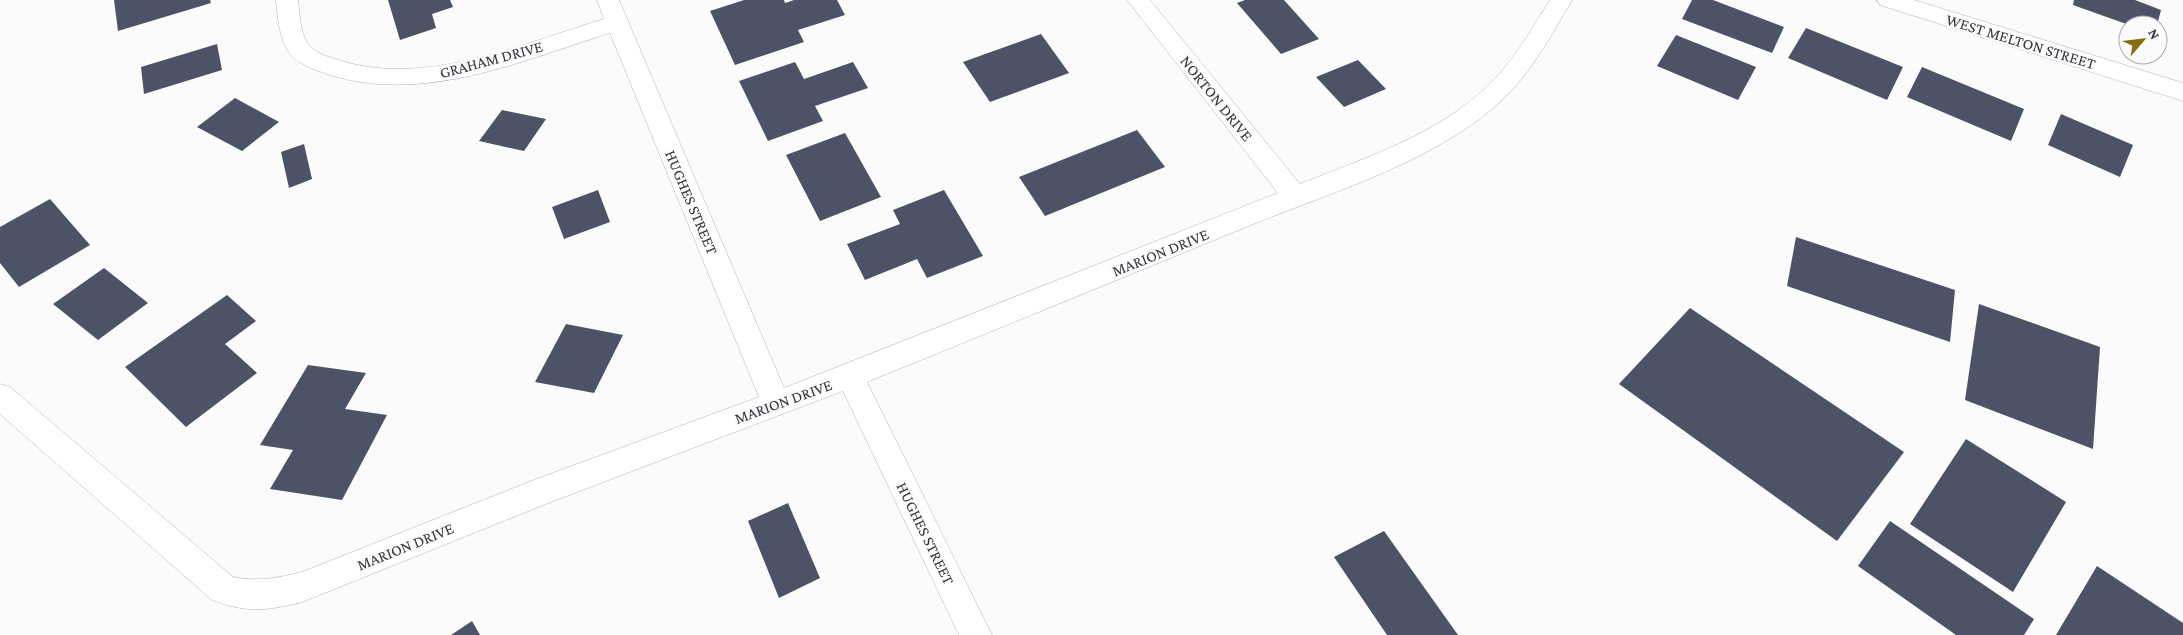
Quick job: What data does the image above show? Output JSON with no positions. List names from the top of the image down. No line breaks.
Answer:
{"streets":{"street":["WEST MELTON STREET","GRAHAM DRIVE","NORTON DRIVE","HUGHES STREET","MARION DRIVE"]},"crossings":[["GRAHAM DRIVE","HUGHES STREET"],["NORTON DRIVE","MARION DRIVE"],["HUGHES STREET","MARION DRIVE"]],"north":"top right"}
